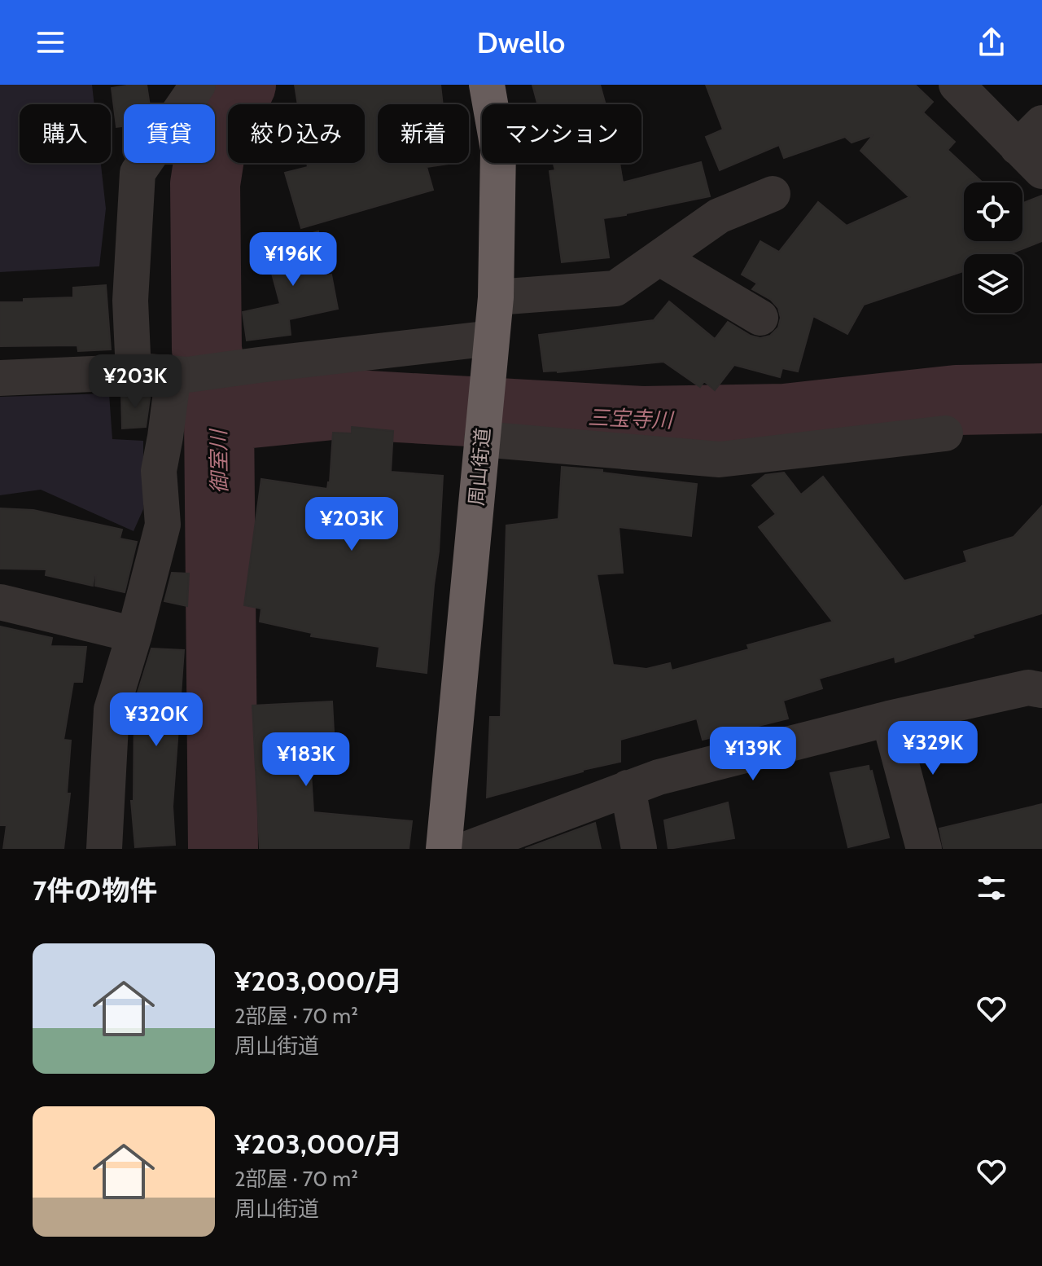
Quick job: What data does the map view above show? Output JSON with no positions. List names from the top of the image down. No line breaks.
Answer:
{"streets":{"highway":["周山街道"]},"water":["三宝寺川","御室川"],"page":{"header":"Dwello","chip":["購入","賃貸","絞り込み","新着","マンション"],"price":["¥196K","¥203K","¥203K","¥320K","¥329K","¥139K","¥183K"],"heading":"7件の物件","list":[{"name":"¥203,000/月","note":"2部屋 · 70 m² · 周山街道"},{"name":"¥203,000/月","note":"2部屋 · 70 m² · 周山街道"}]}}
